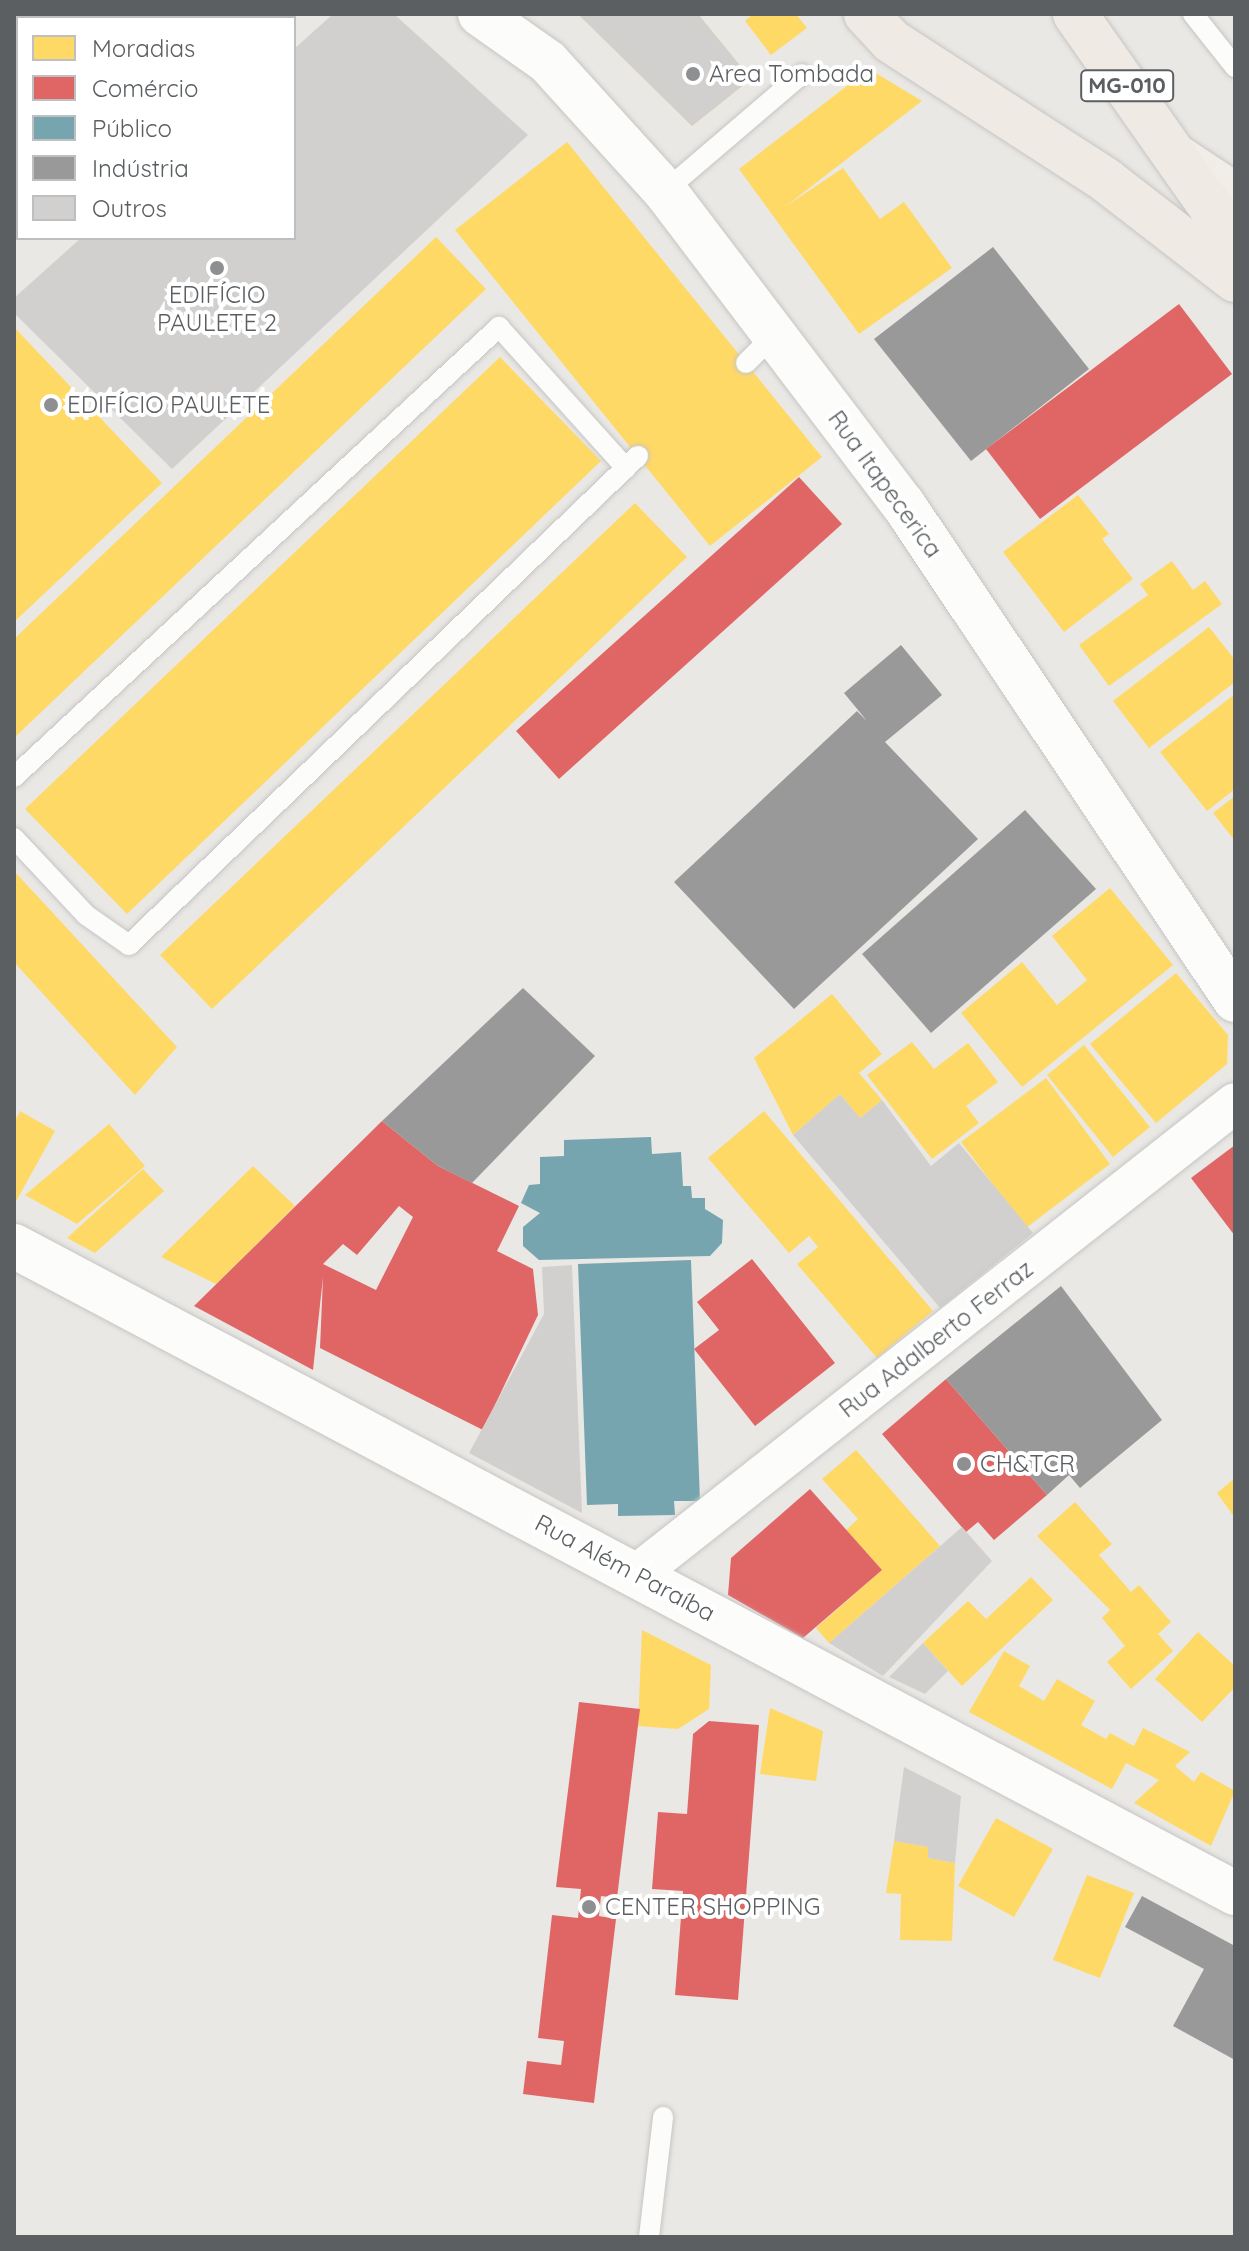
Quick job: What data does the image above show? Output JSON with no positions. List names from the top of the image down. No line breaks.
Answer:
{"streets":{"highway":["MG-010"],"street":["Rua Itapecerica","Rua Adalberto Ferraz","Rua Além Paraíba"]},"crossings":[["Rua Adalberto Ferraz","Rua Além Paraíba"]],"places":["Area Tombada","EDIFÍCIO PAULETE 2","EDIFÍCIO PAULETE","CH&TCR","CENTER SHOPPING"],"legend":["Moradias","Comércio","Público","Indústria","Outros"]}
